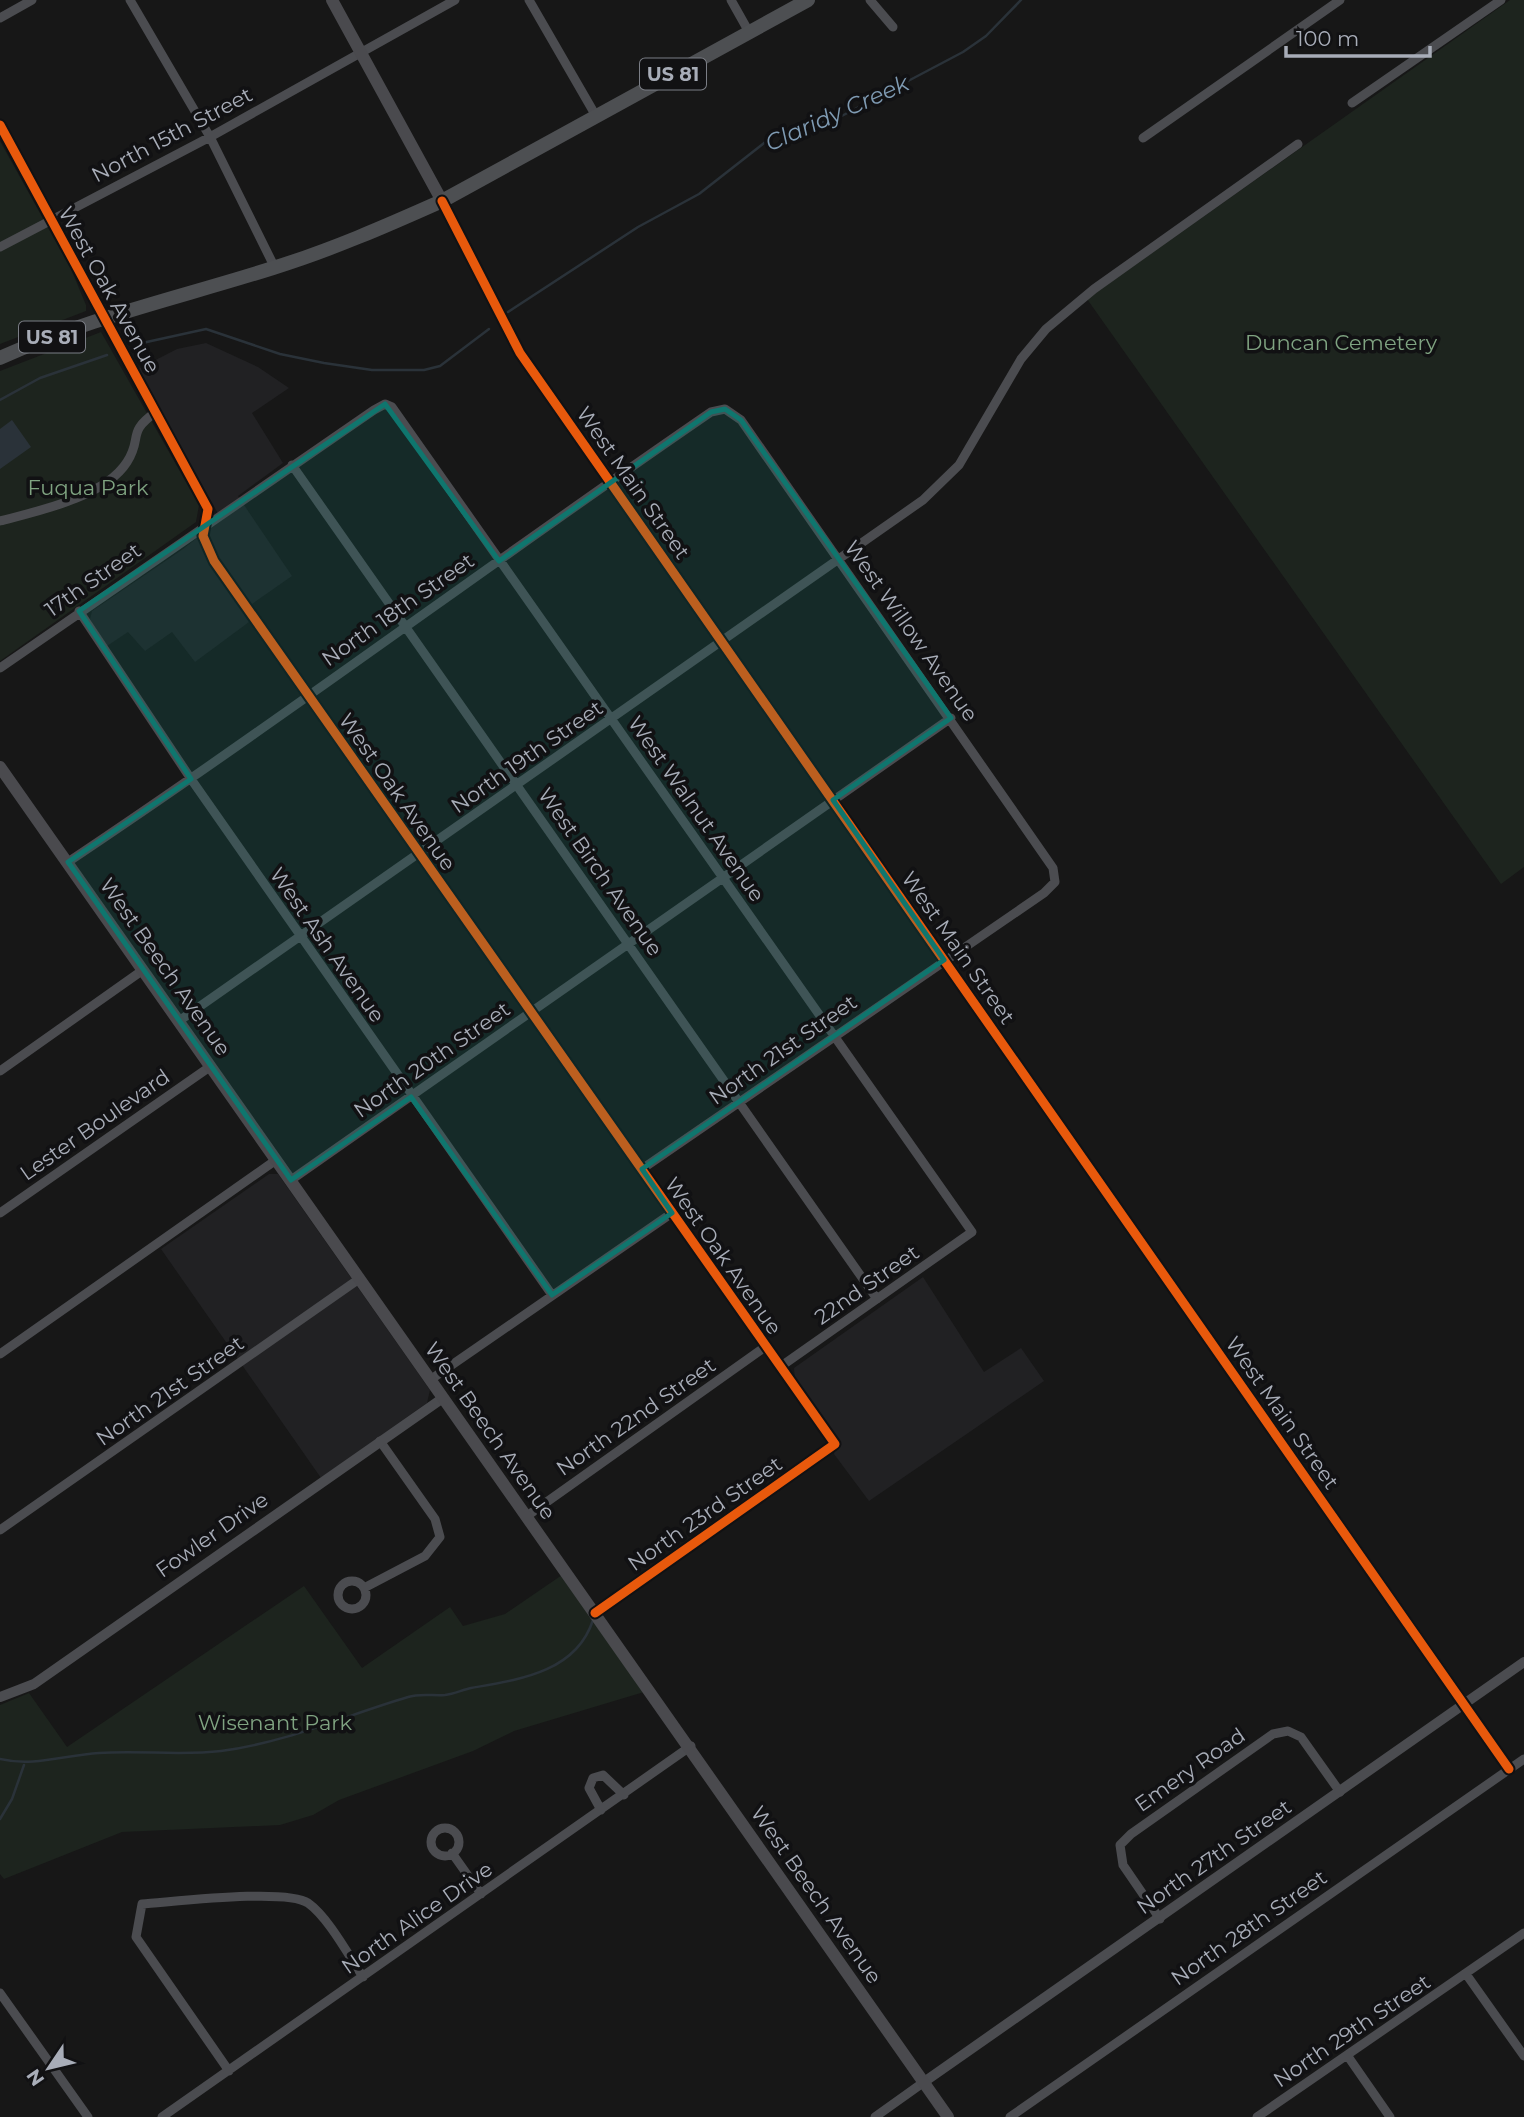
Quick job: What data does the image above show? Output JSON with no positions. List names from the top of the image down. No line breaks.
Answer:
{"streets":{"main road":["US 81","West Main Street","West Beech Avenue"],"street":["North 15th Street","West Oak Avenue","17th Street","North 18th Street","West Willow Avenue","North 19th Street","West Walnut Avenue","West Birch Avenue","West Ash Avenue","North 21st Street","North 20th Street","Lester Boulevard","22nd Street","North 22nd Street","North 23rd Street","Fowler Drive","Emery Road","North 27th Street","North Alice Drive","North 28th Street","North 29th Street"]},"crossings":[["US 81","West Oak Avenue"],["US 81","West Main Street"],["North 15th Street","West Oak Avenue"],["North 15th Street","West Main Street"],["West Oak Avenue","17th Street"],["West Oak Avenue","North 18th Street"],["West Oak Avenue","North 19th Street"],["West Oak Avenue","North 21st Street"],["West Oak Avenue","North 20th Street"],["West Oak Avenue","22nd Street"],["West Oak Avenue","North 22nd Street"],["West Oak Avenue","North 23rd Street"],["West Main Street","North 18th Street"],["West Main Street","North 19th Street"],["West Main Street","North 21st Street"],["West Main Street","North 20th Street"],["West Main Street","North 27th Street"],["17th Street","West Walnut Avenue"],["17th Street","West Birch Avenue"],["17th Street","West Ash Avenue"],["North 18th Street","West Willow Avenue"],["North 18th Street","West Walnut Avenue"],["North 18th Street","West Birch Avenue"],["North 18th Street","West Ash Avenue"],["North 18th Street","West Beech Avenue"],["West Willow Avenue","North 19th Street"],["West Willow Avenue","North 21st Street"],["West Willow Avenue","North 20th Street"],["North 19th Street","West Walnut Avenue"],["North 19th Street","West Birch Avenue"],["North 19th Street","West Ash Avenue"],["North 19th Street","West Beech Avenue"],["West Walnut Avenue","North 21st Street"],["West Walnut Avenue","North 20th Street"],["West Walnut Avenue","22nd Street"],["West Birch Avenue","North 21st Street"],["West Birch Avenue","North 20th Street"],["West Birch Avenue","22nd Street"],["West Ash Avenue","North 20th Street"],["West Beech Avenue","North 21st Street"],["West Beech Avenue","North 20th Street"],["West Beech Avenue","Lester Boulevard"],["West Beech Avenue","North 22nd Street"],["West Beech Avenue","North 23rd Street"],["West Beech Avenue","Fowler Drive"],["West Beech Avenue","North 27th Street"],["West Beech Avenue","North Alice Drive"],["Emery Road","North 27th Street"]],"water":["Claridy Creek"],"parks":["Duncan Cemetery","Fuqua Park","Wisenant Park"],"scale_bar":"100 m","north":"bottom left"}
